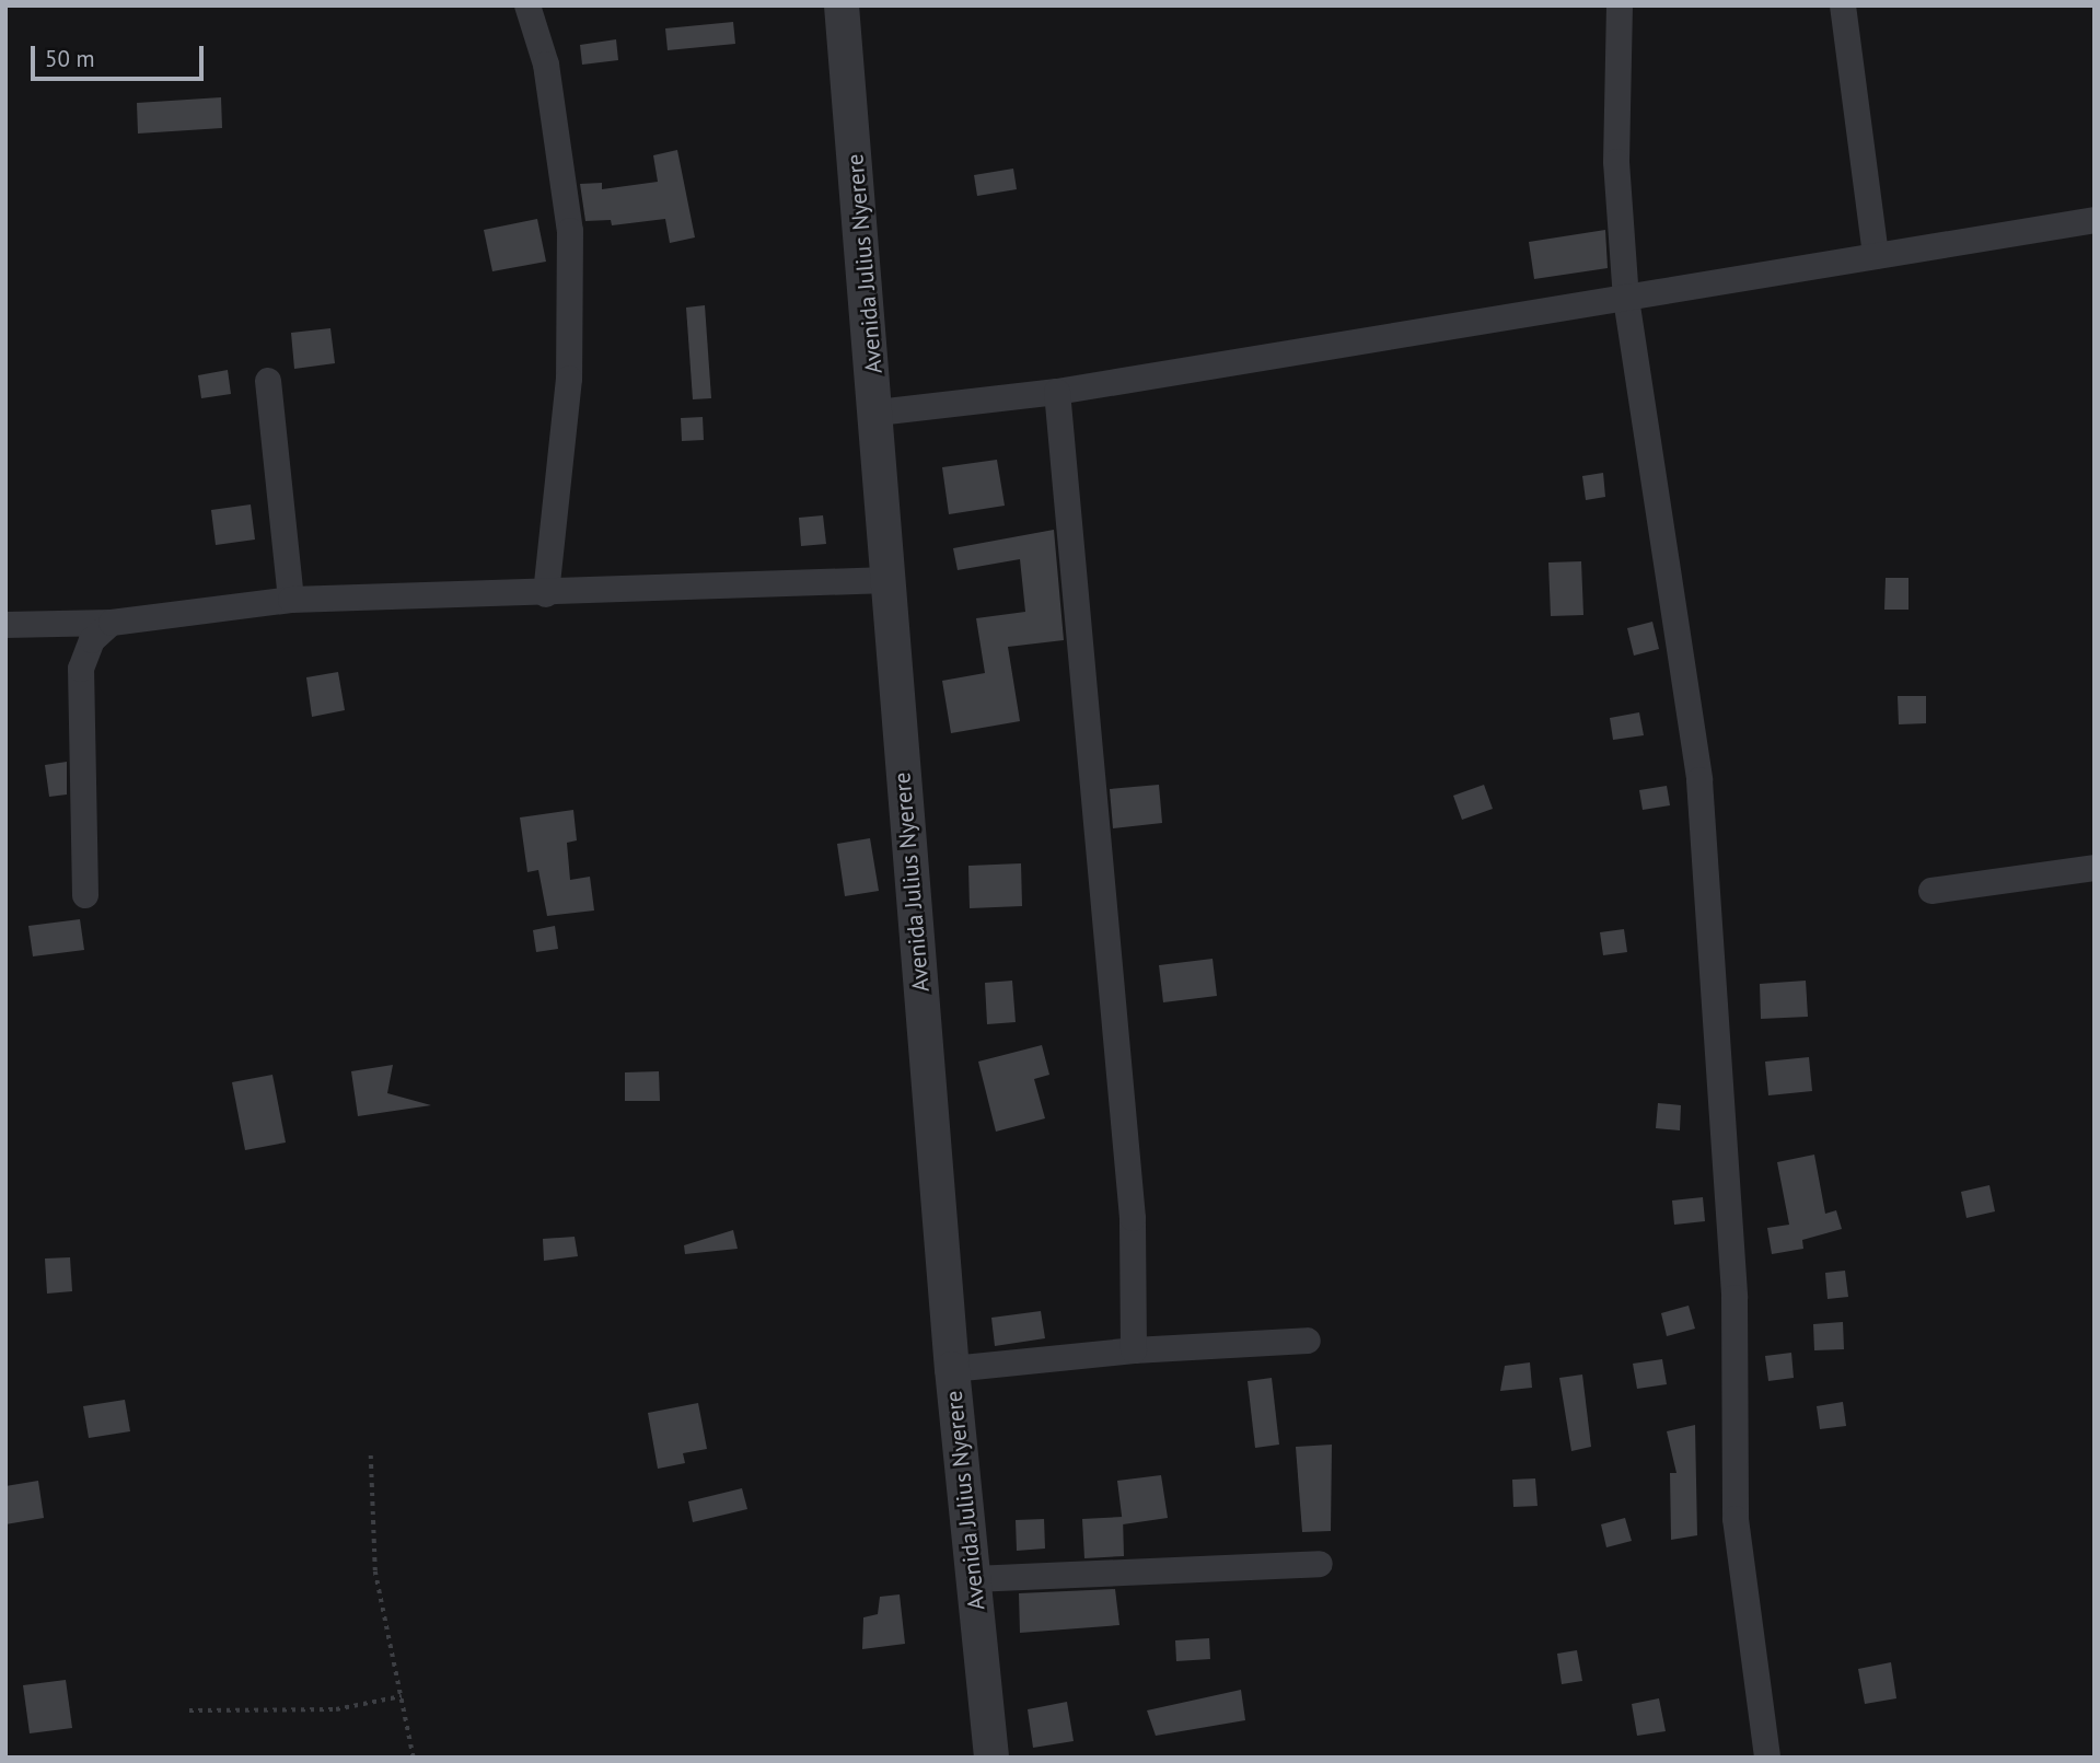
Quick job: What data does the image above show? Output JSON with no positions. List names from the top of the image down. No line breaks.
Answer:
{"streets":{"street":["Avenida Julius Nyerere"]},"scale_bar":"50 m"}
